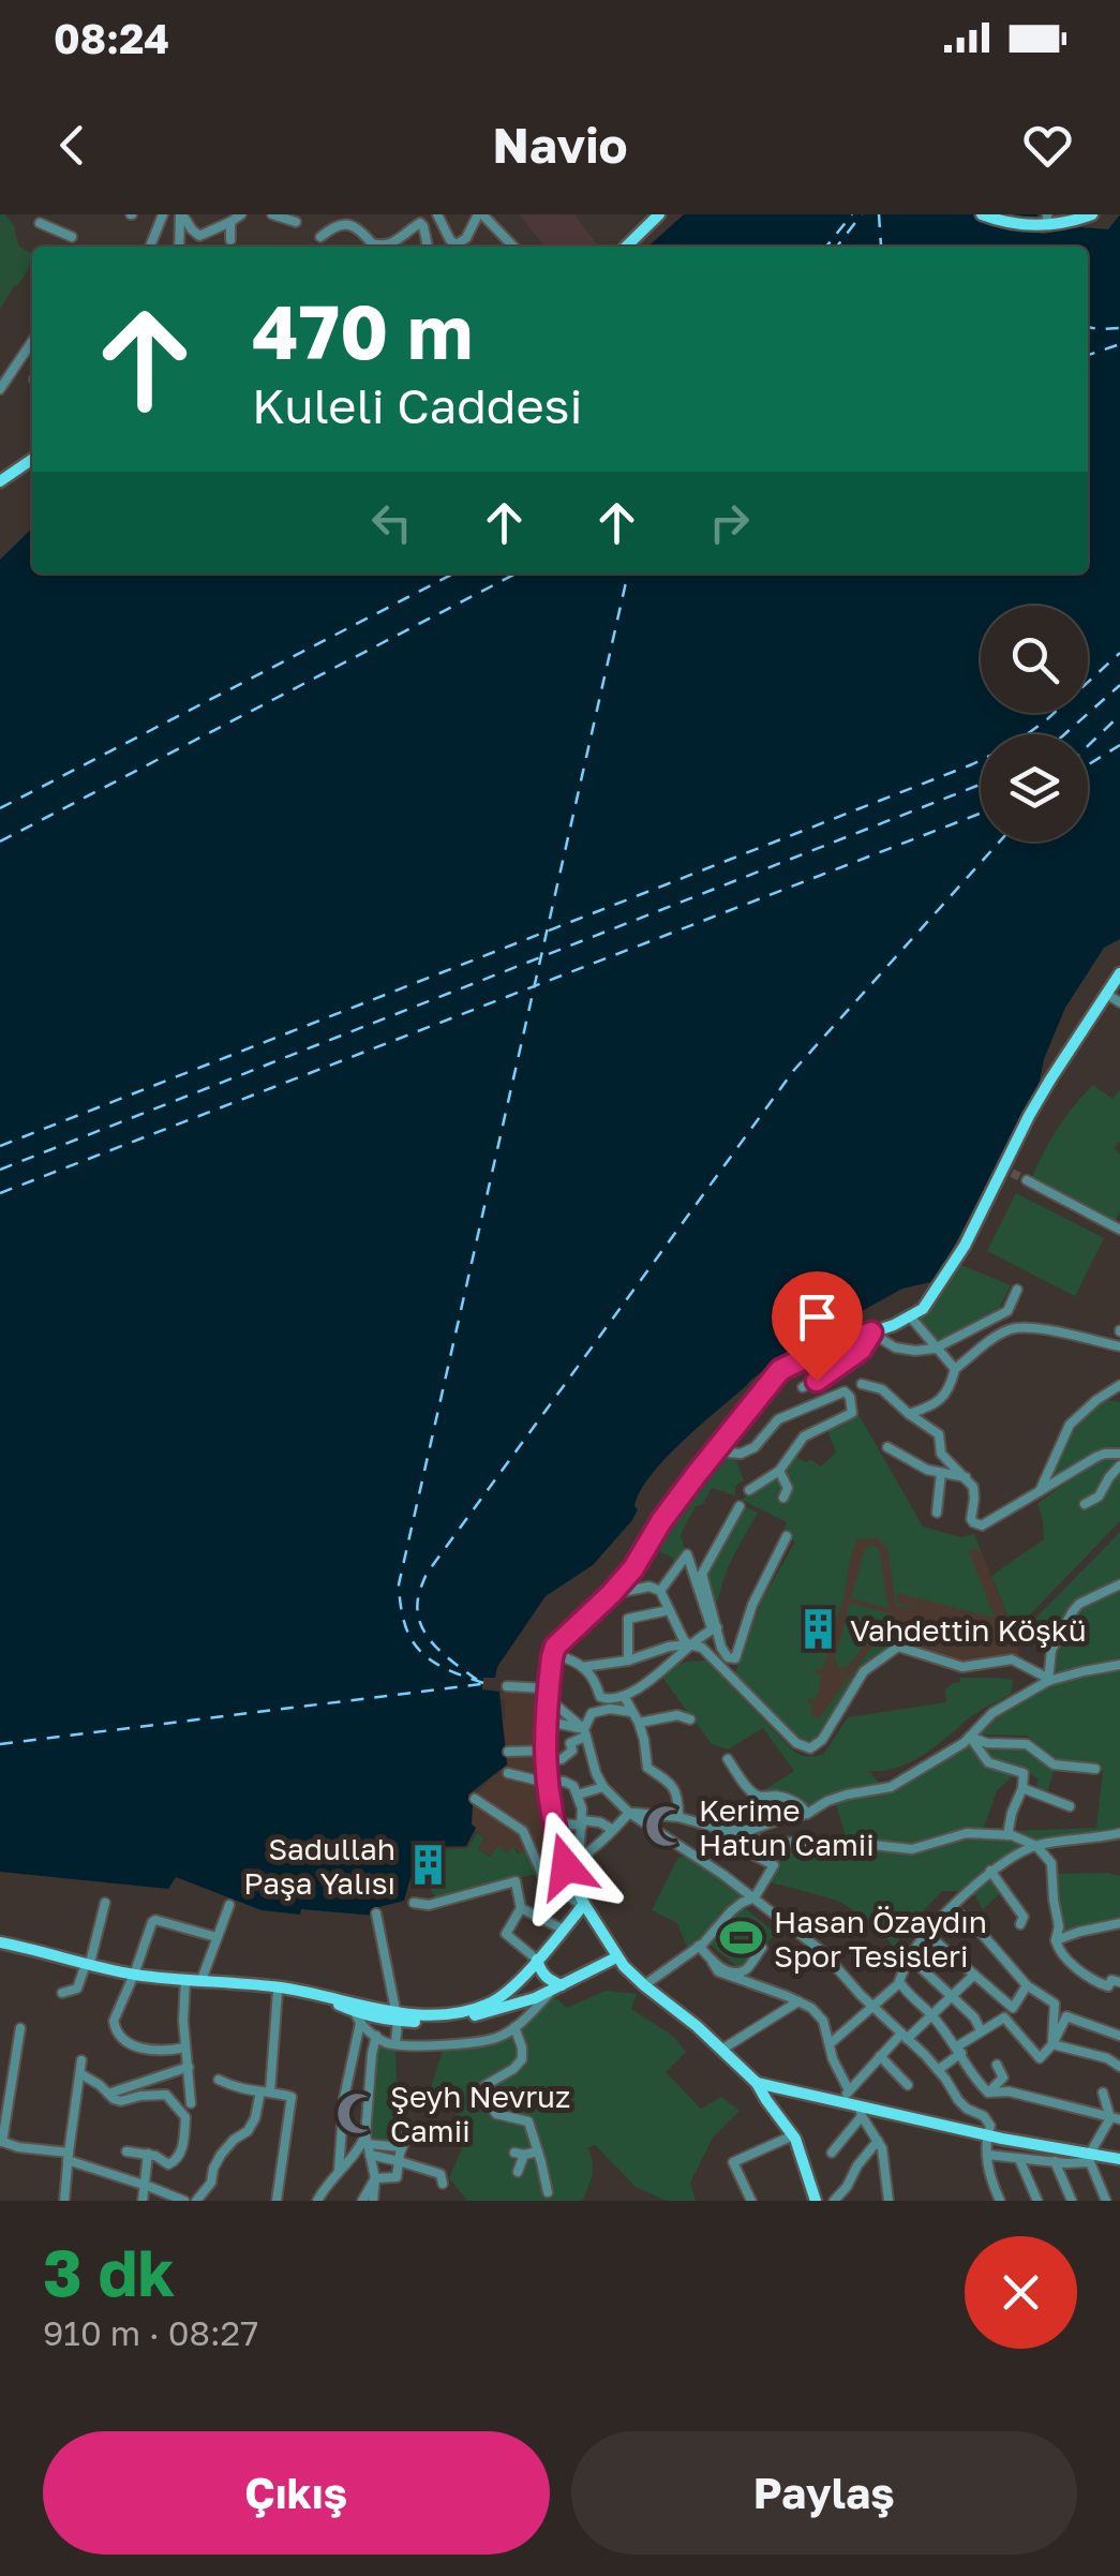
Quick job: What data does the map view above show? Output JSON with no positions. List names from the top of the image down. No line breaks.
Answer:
{"places":{"building":["Vahdettin Köşkü","Sadullah Paşa Yalısı"],"mosque":["Kerime Hatun Camii","Şeyh Nevruz Camii"],"sports":["Hasan Özaydın Spor Tesisleri"]},"page":{"status":"08:24","header":"Navio","turn":["470 m","Kuleli Caddesi"],"heading":["3 dk","910 m · 08:27"],"buttons":["Çıkış","Paylaş"]}}
